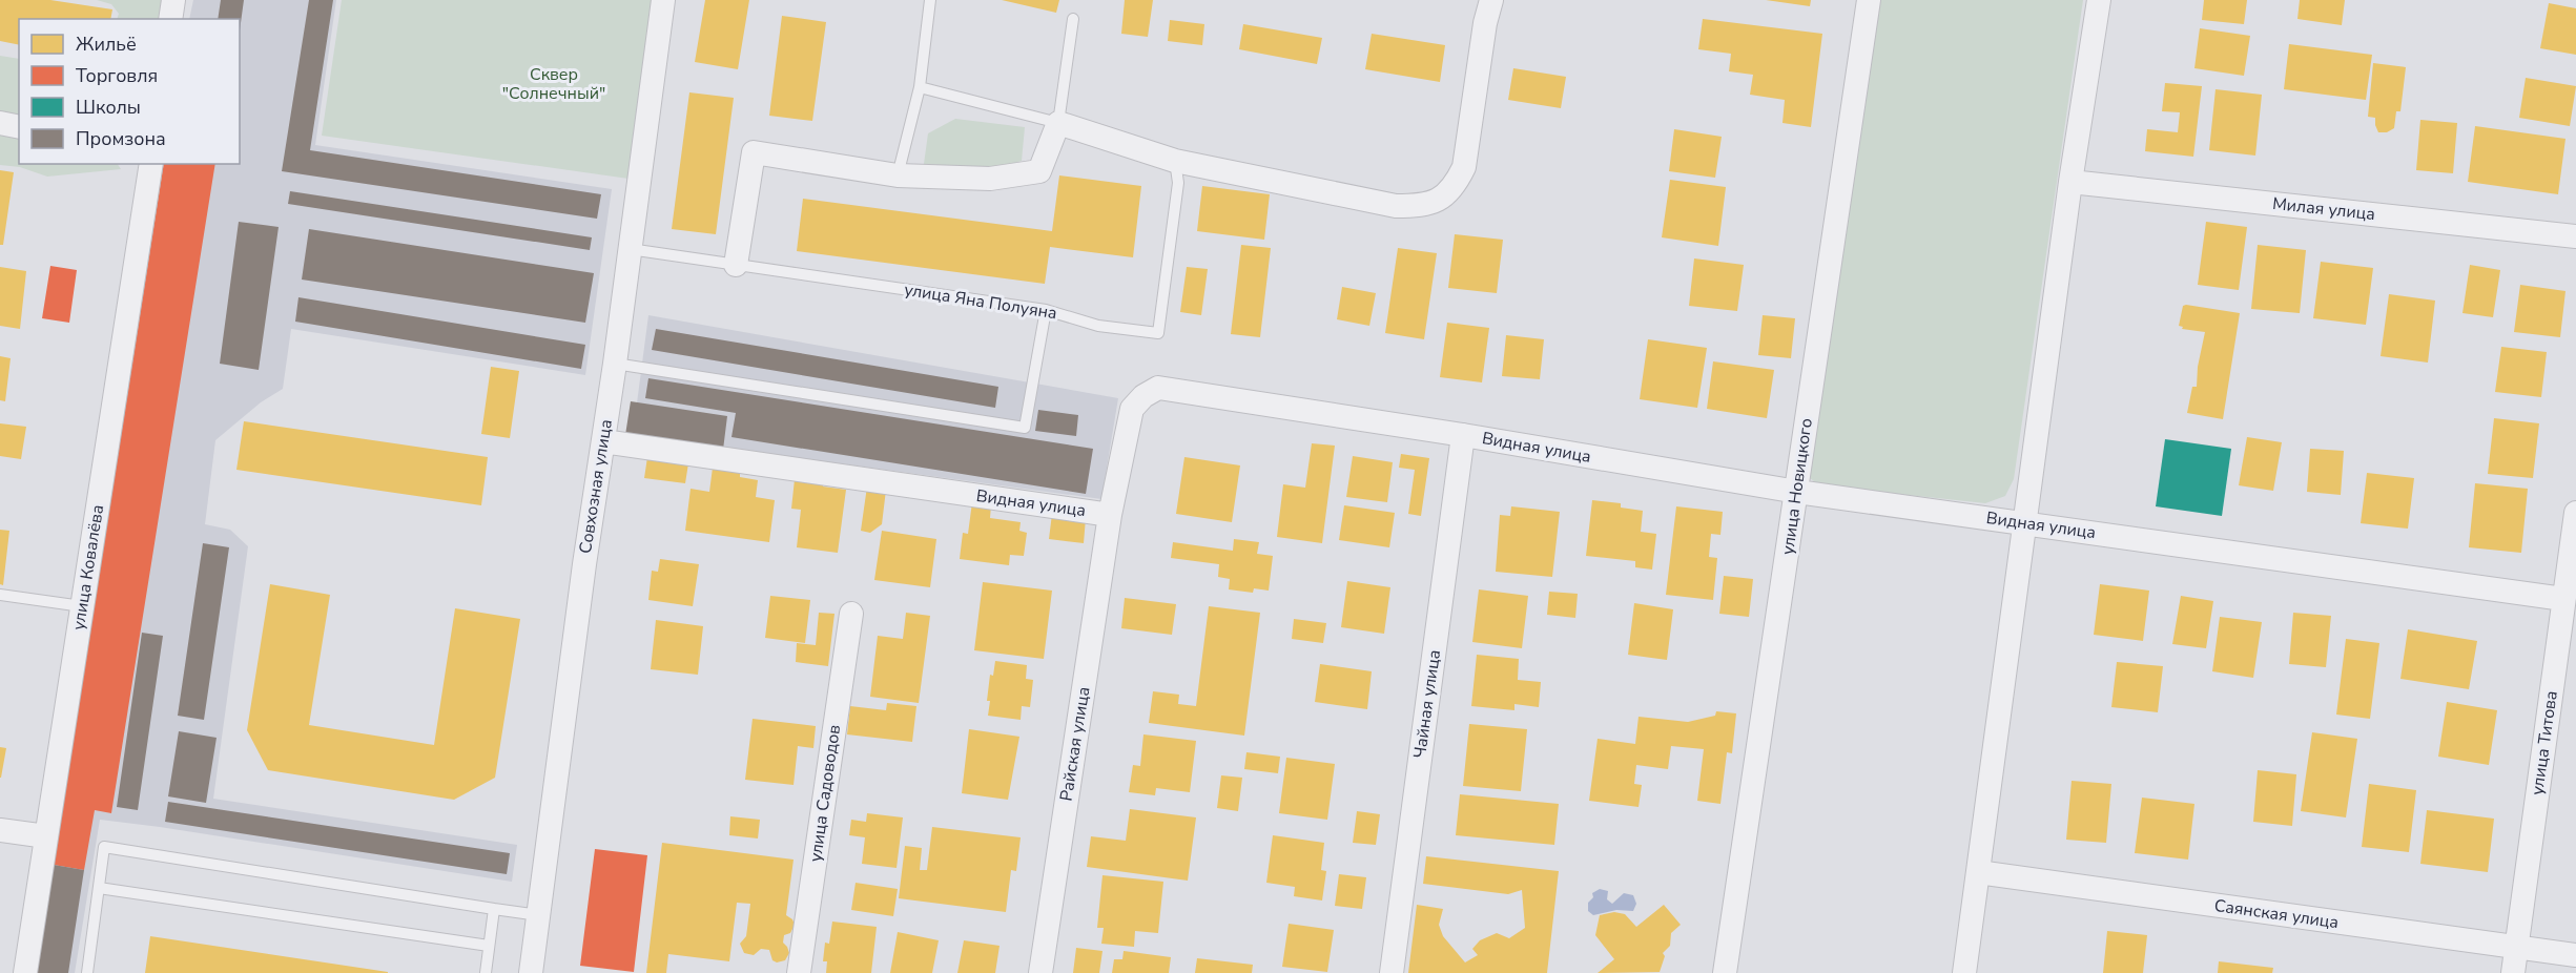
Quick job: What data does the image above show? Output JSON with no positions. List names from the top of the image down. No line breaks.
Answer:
{"streets":{"street":["Милая улица","Видная улица","Совхозная улица","улица Новицкого","улица Ковалёва","Чайная улица","улица Титова","Райская улица","улица Садоводов","Саянская улица"],"lane":["улица Яна Полуяна"]},"crossings":[["улица Яна Полуяна","Совхозная улица"],["Видная улица","Совхозная улица"],["Видная улица","улица Новицкого"],["Видная улица","Чайная улица"],["Видная улица","улица Титова"],["Видная улица","Райская улица"],["улица Титова","Саянская улица"]],"parks":["Сквер \"Солнечный\""],"legend":["Жильё","Торговля","Школы","Промзона"]}
